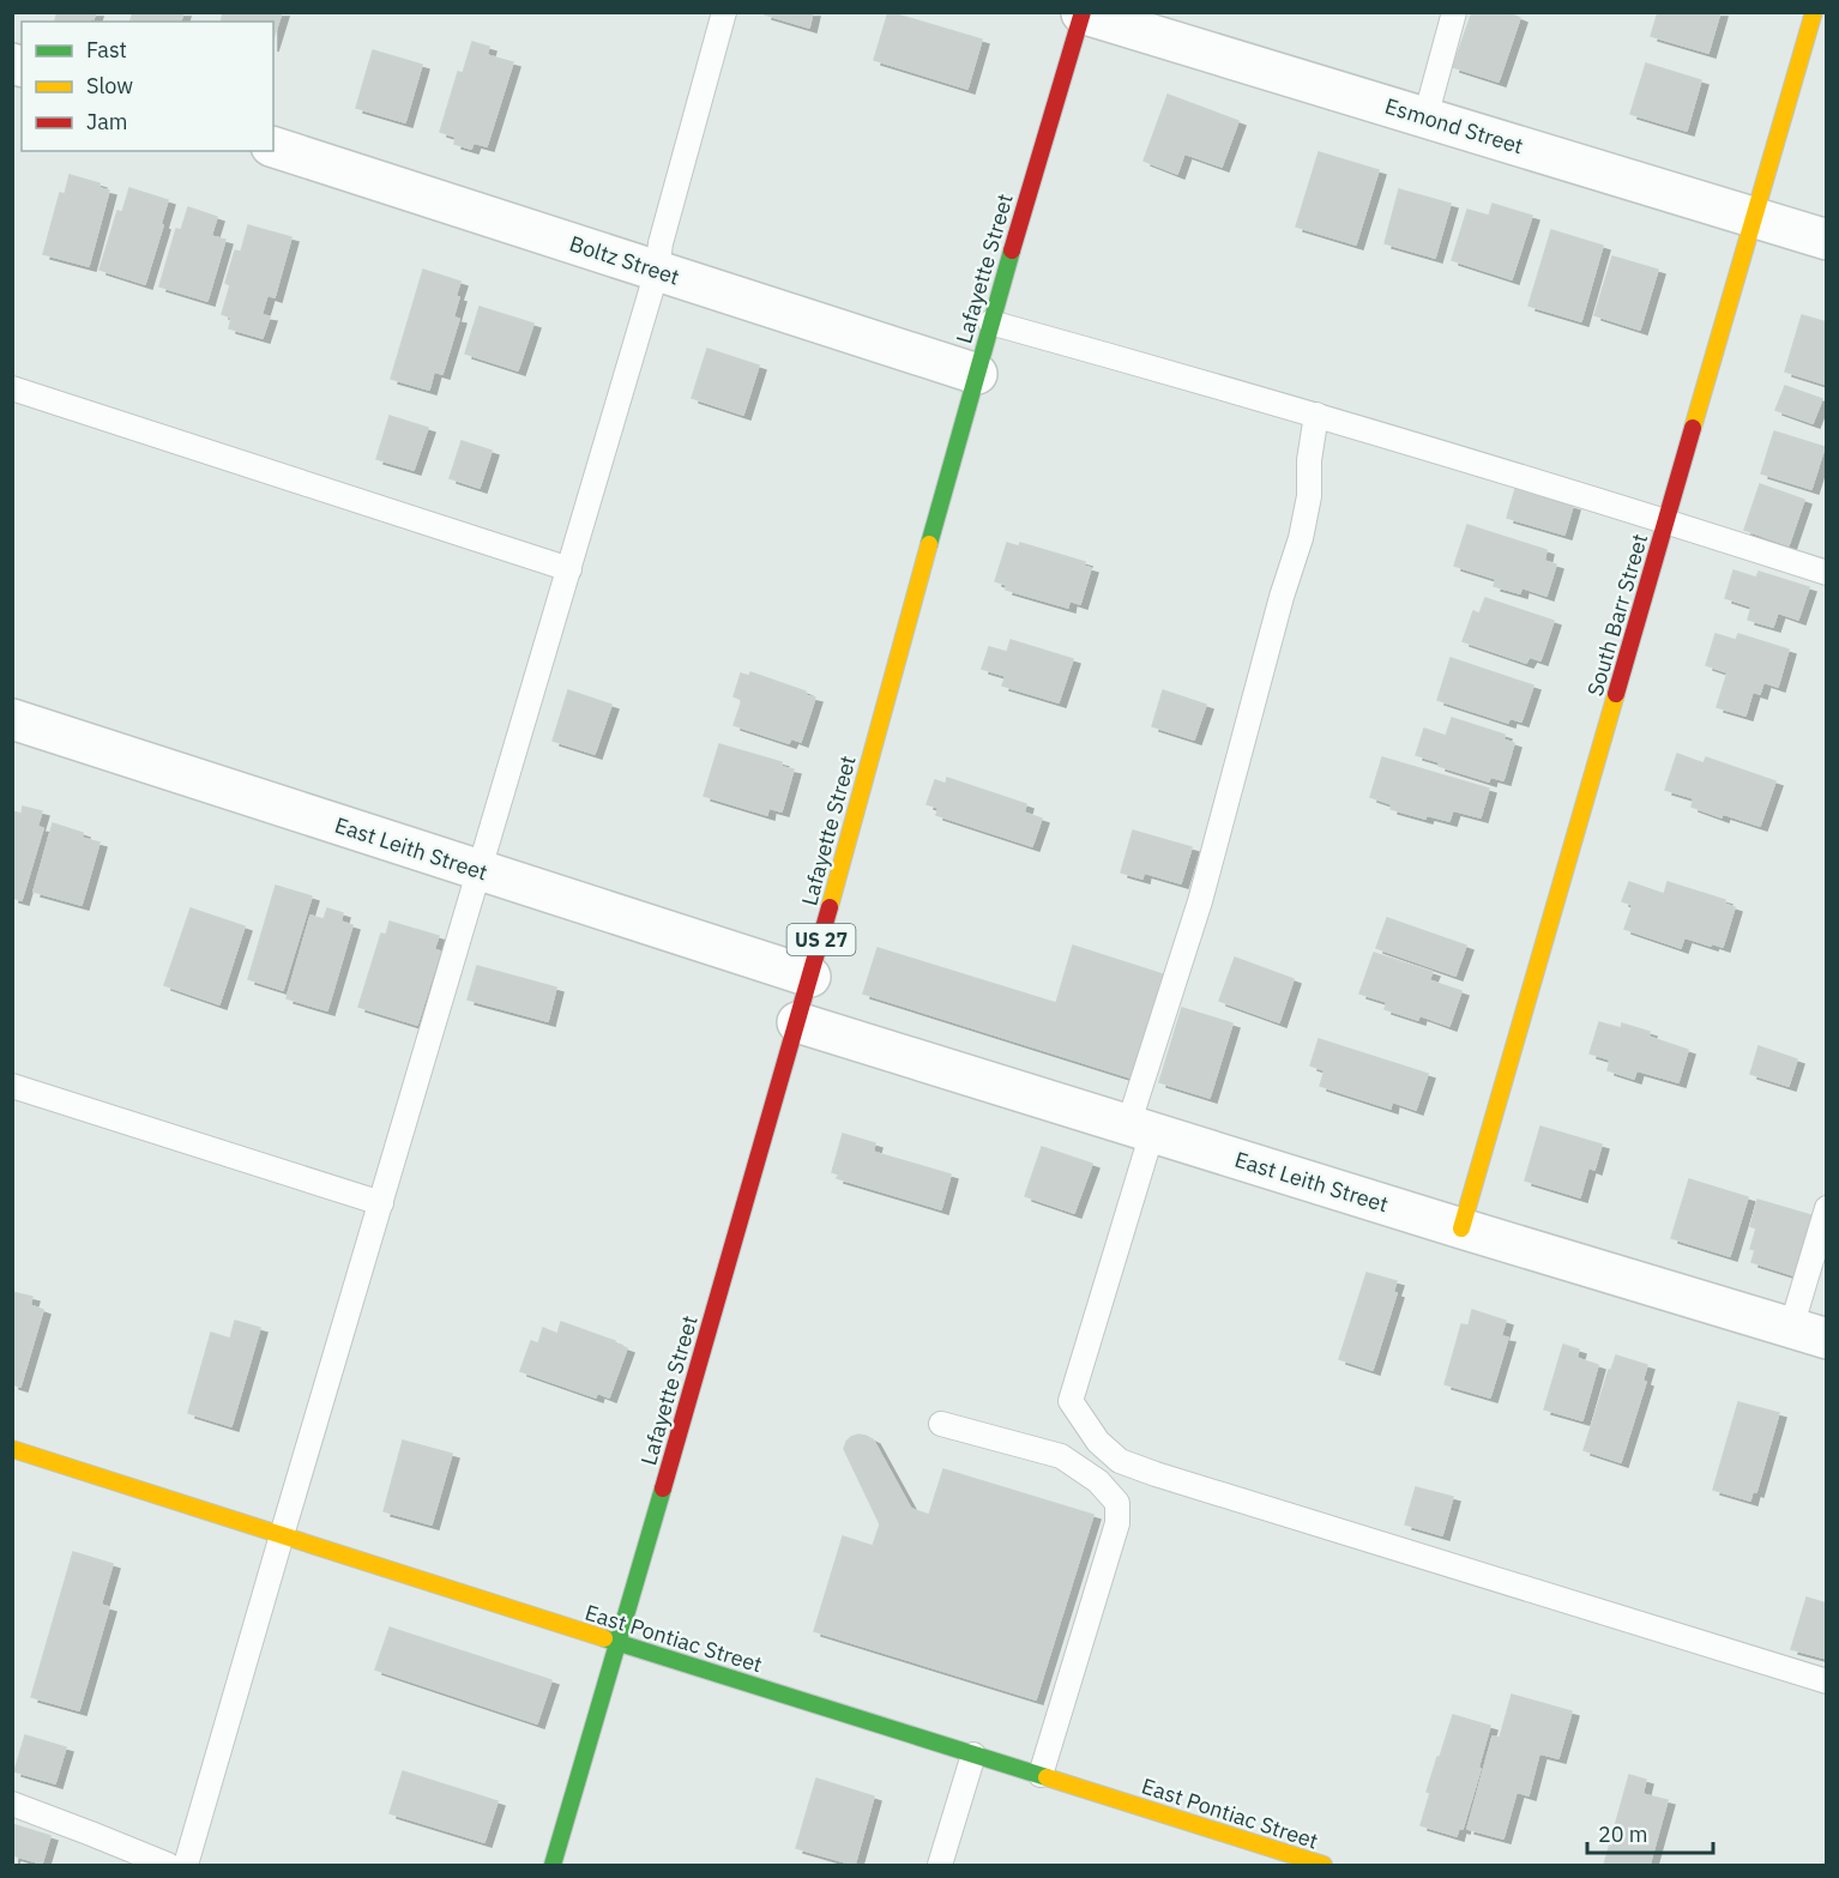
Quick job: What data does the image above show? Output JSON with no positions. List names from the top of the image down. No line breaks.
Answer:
{"streets":{"main road":["Lafayette Street","South Barr Street","US 27","East Pontiac Street"],"street":["Esmond Street","Boltz Street","East Leith Street"]},"crossings":[["Esmond Street","Lafayette Street"],["Esmond Street","South Barr Street"],["Boltz Street","Lafayette Street"],["Lafayette Street","East Leith Street"],["Lafayette Street","East Pontiac Street"],["South Barr Street","East Leith Street"]],"legend":["Fast","Slow","Jam"],"scale_bar":"20 m"}
